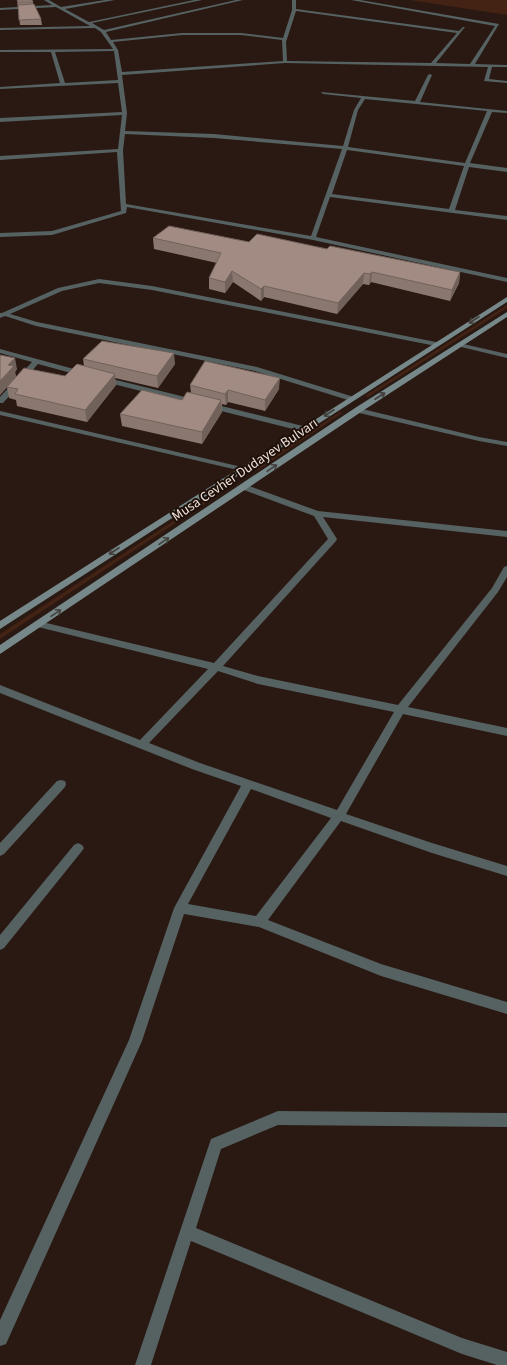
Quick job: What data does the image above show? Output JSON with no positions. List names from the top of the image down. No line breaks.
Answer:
{"streets":{"main road":["Musa Cevher Dudayev Bulvarı"]}}
